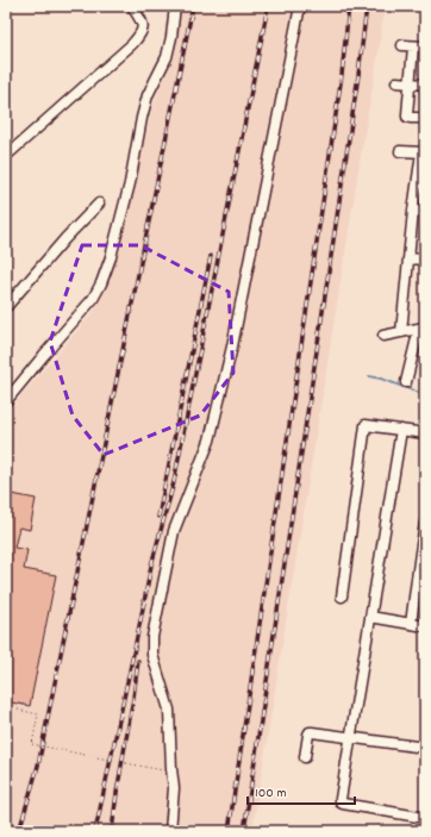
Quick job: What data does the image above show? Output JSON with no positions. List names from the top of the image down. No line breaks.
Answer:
{"scale_bar":"100 m"}
